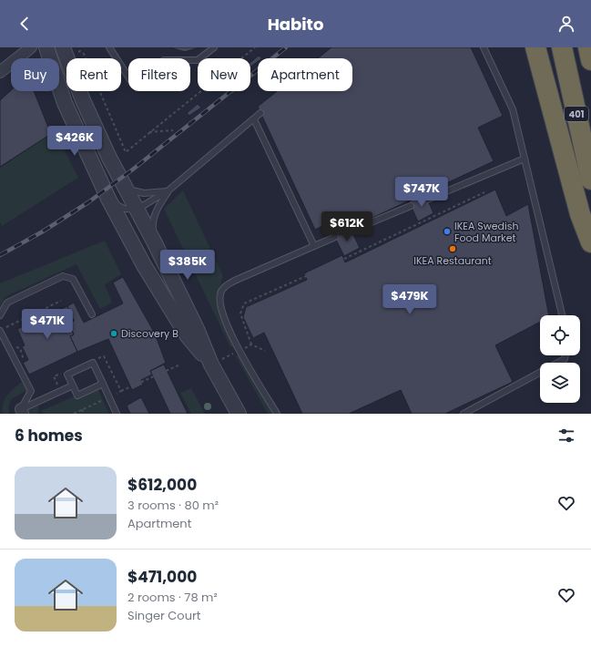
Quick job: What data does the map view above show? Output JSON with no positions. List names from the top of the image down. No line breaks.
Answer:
{"streets":{"highway":["401"]},"places":["IKEA Swedish Food Market","IKEA Restaurant","Discovery B"],"page":{"header":"Habito","chip":["Buy","Rent","Filters","New","Apartment"],"price":["$426K","$747K","$612K","$385K","$479K","$471K"],"heading":"6 homes","list":[{"name":"$612,000","note":"3 rooms · 80 m² · Apartment"},{"name":"$471,000","note":"2 rooms · 78 m² · Singer Court"}]}}
